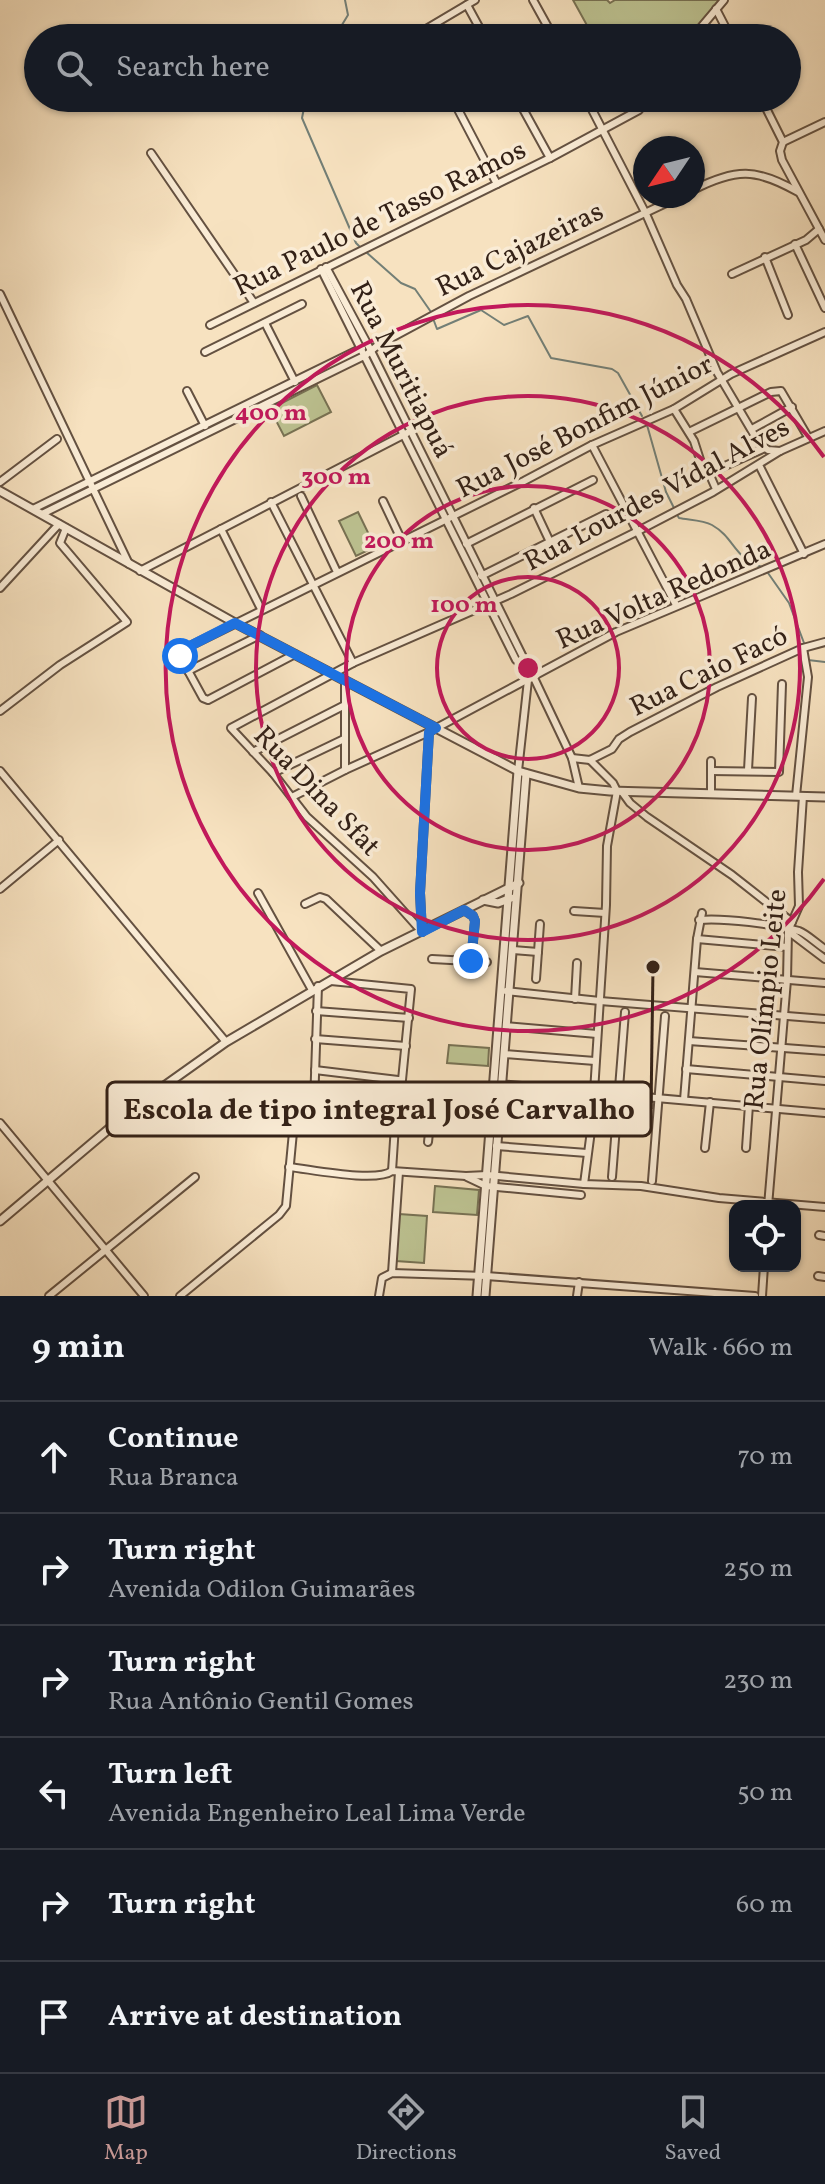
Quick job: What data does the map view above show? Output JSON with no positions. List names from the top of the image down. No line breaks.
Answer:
{"streets":{"street":["Rua Paulo de Tasso Ramos","Rua Cajazeiras","Rua Muritiapuá","Rua José Bonfim Júnior","Rua Lourdes Vídal Alves","Rua Volta Redonda","Rua Caio Facó","Rua Dina Sfat","Rua Olímpio Leite"]},"crossings":[["Rua Paulo de Tasso Ramos","Rua Muritiapuá"],["Rua Cajazeiras","Rua Muritiapuá"],["Rua Muritiapuá","Rua José Bonfim Júnior"],["Rua Muritiapuá","Rua Lourdes Vídal Alves"],["Rua Muritiapuá","Rua Volta Redonda"],["Rua Lourdes Vídal Alves","Rua Dina Sfat"],["Rua Volta Redonda","Rua Dina Sfat"],["Rua Caio Facó","Rua Olímpio Leite"]],"places":["Escola de tipo integral José Carvalho"],"north":"bottom left","page":{"search":"Search here","heading":["9 min","Walk · 660 m"],"list":[["Continue","Rua Branca","70 m"],["Turn right","Avenida Odilon Guimarães","250 m"],["Turn right","Rua Antônio Gentil Gomes","230 m"],["Turn left","Avenida Engenheiro Leal Lima Verde","50 m"],["Turn right","60 m"],"Arrive at destination"],"nav":["Map","Directions","Saved"]},"rings":["400 m","300 m","200 m","100 m"]}
